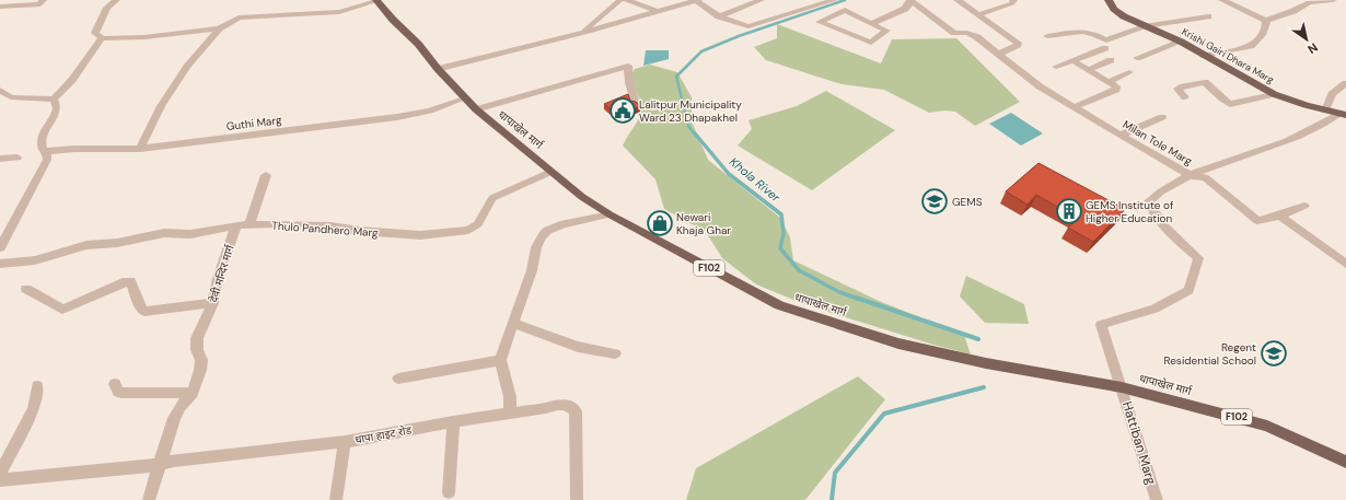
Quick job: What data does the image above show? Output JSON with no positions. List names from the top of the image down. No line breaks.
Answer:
{"streets":{"main road":["Krishi Gairi Dhara Marg","धापाखेल मार्ग","F102"],"street":["Guthi Marg","Milan Tole Marg","Thulo Pandhero Marg","देवी मन्दिर मार्ग","धापा हाइट रोड","Hattiban Marg"]},"crossings":[["Krishi Gairi Dhara Marg","Milan Tole Marg"],["Guthi Marg","धापाखेल मार्ग"],["धापाखेल मार्ग","Thulo Pandhero Marg"],["धापाखेल मार्ग","Hattiban Marg"],["Milan Tole Marg","Hattiban Marg"],["Thulo Pandhero Marg","देवी मन्दिर मार्ग"]],"water":["Khola River"],"places":{"public building":["Lalitpur Municipality Ward 23 Dhapakhel"],"school or university":["GEMS","Regent Residential School"],"building":["GEMS Institute of Higher Education"],"shop":["Newari Khaja Ghar"]},"north":"bottom right"}
